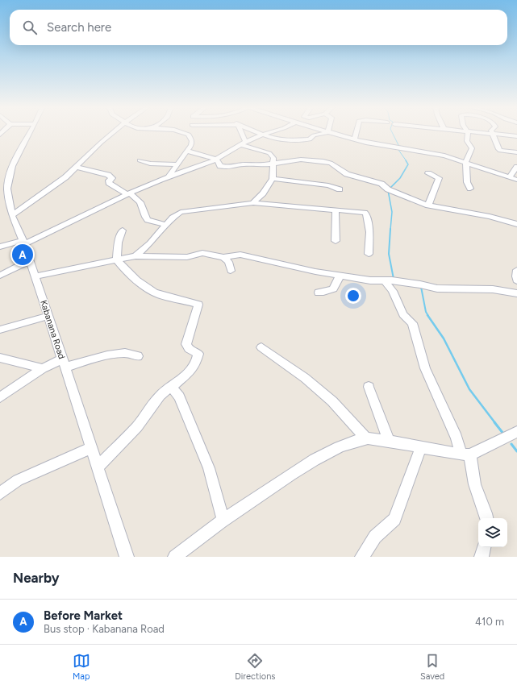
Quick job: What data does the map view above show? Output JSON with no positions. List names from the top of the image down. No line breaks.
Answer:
{"streets":{"street":["Kabanana Road"]},"page":{"search":"Search here","pins":"A","heading":"Nearby","list":[{"mark":"A","name":"Before Market","note":"Bus stop · Kabanana Road","value":"410 m"}],"nav":["Map","Directions","Saved"]}}
